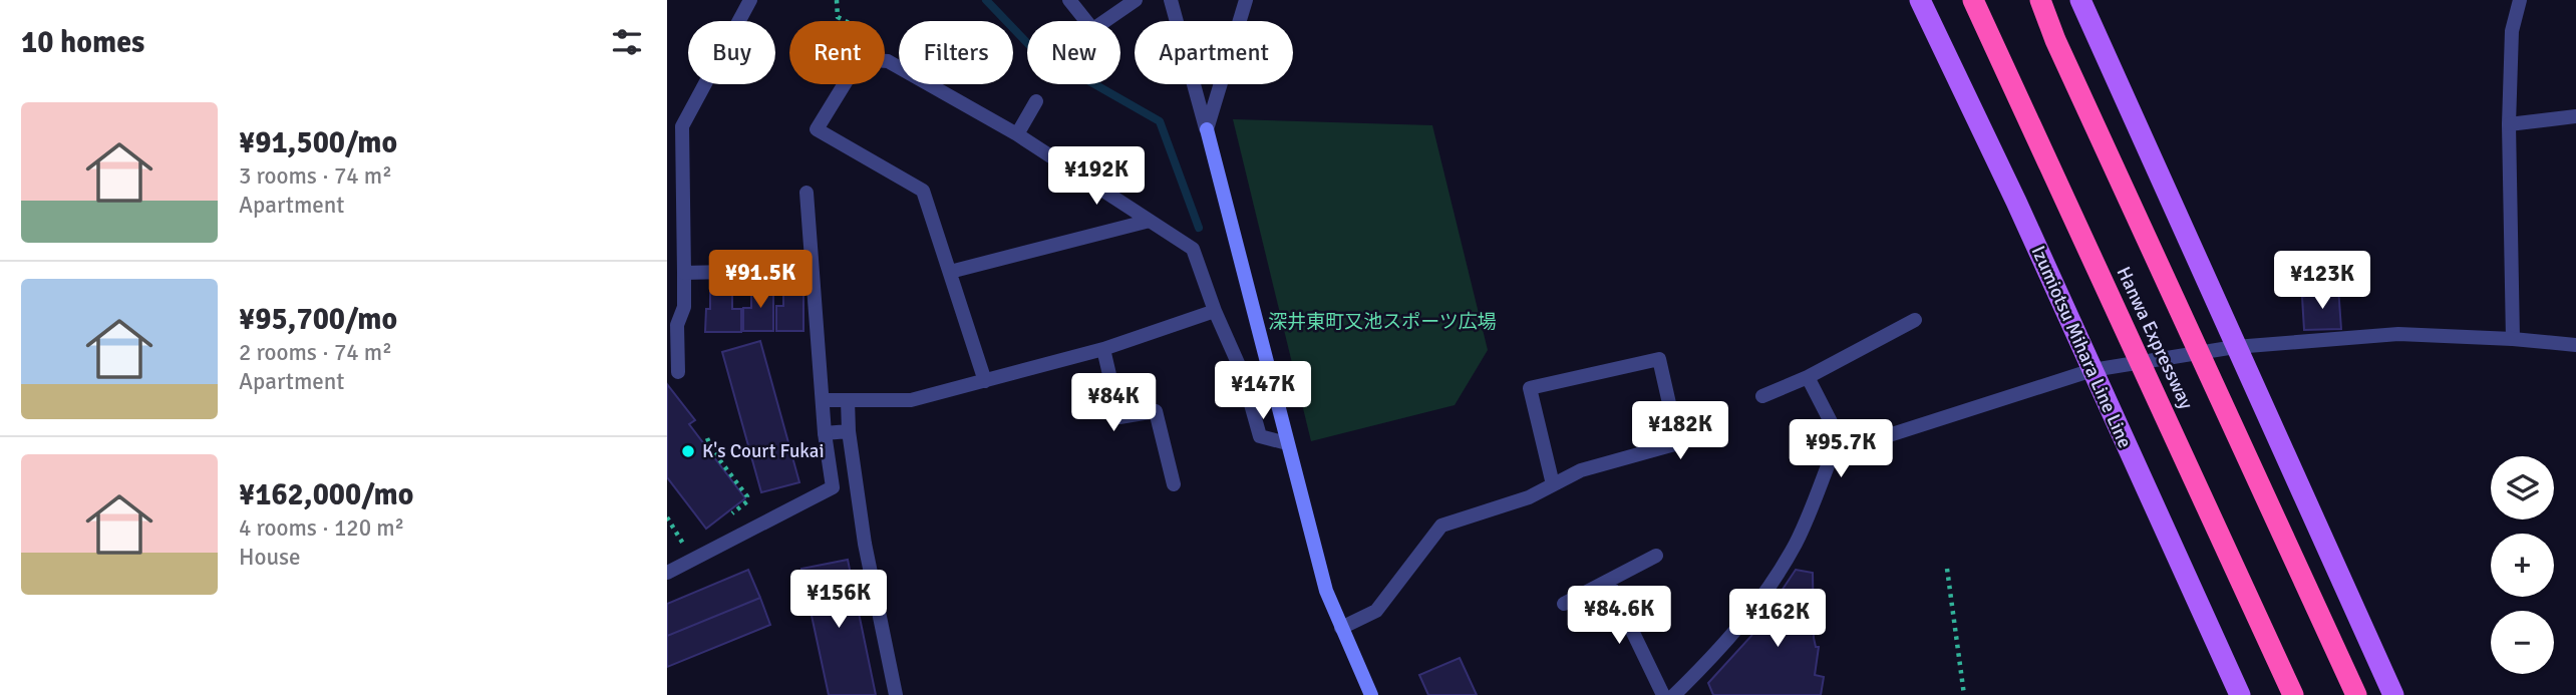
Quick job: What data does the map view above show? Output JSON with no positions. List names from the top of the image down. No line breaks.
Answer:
{"streets":{"highway":["Hanwa Expressway"],"main road":["Izumiotsu Mihara Line Line"]},"parks":["深井東町又池スポーツ広場"],"places":["K's Court Fukai"],"page":{"heading":"10 homes","chip":["Buy","Rent","Filters","New","Apartment"],"list":[{"name":"¥91,500/mo","note":"3 rooms · 74 m² · Apartment"},{"name":"¥95,700/mo","note":"2 rooms · 74 m² · Apartment"},{"name":"¥162,000/mo","note":"4 rooms · 120 m² · House"}],"price":["¥192K","¥91.5K","¥123K","¥147K","¥84K","¥182K","¥95.7K","¥156K","¥84.6K","¥162K"],"map_buttons":["+","−"]}}
